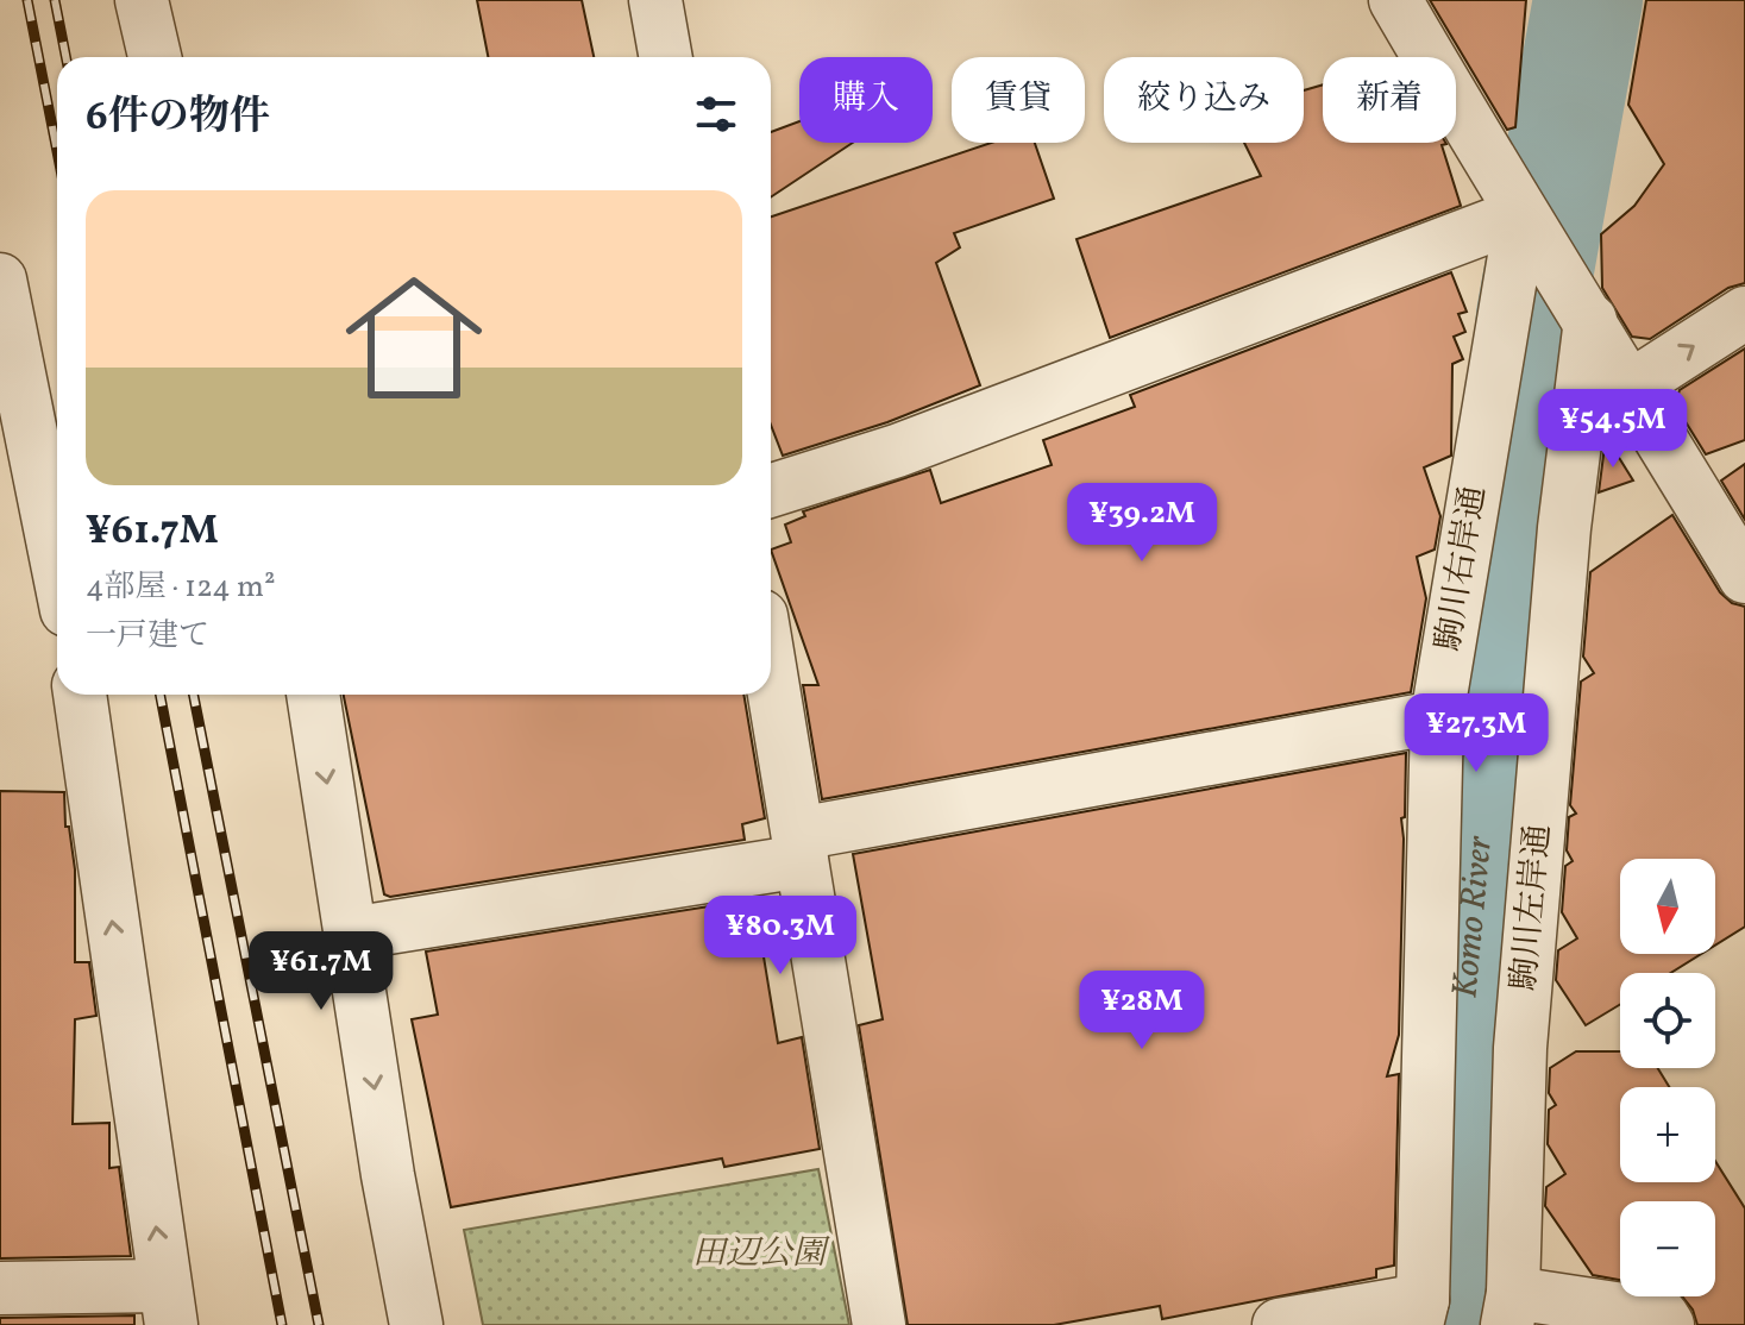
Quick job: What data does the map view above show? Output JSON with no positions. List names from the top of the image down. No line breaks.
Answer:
{"streets":{"street":["駒川右岸通","駒川左岸通"]},"water":["Komo River"],"parks":["田辺公園"],"north":"bottom","page":{"chip":["購入","賃貸","絞り込み","新着"],"heading":"6件の物件","list":[{"name":"¥61.7M","note":"4部屋 · 124 m² · 一戸建て"}],"price":["¥54.5M","¥39.2M","¥27.3M","¥80.3M","¥61.7M","¥28M"],"map_buttons":["+","−"]}}
